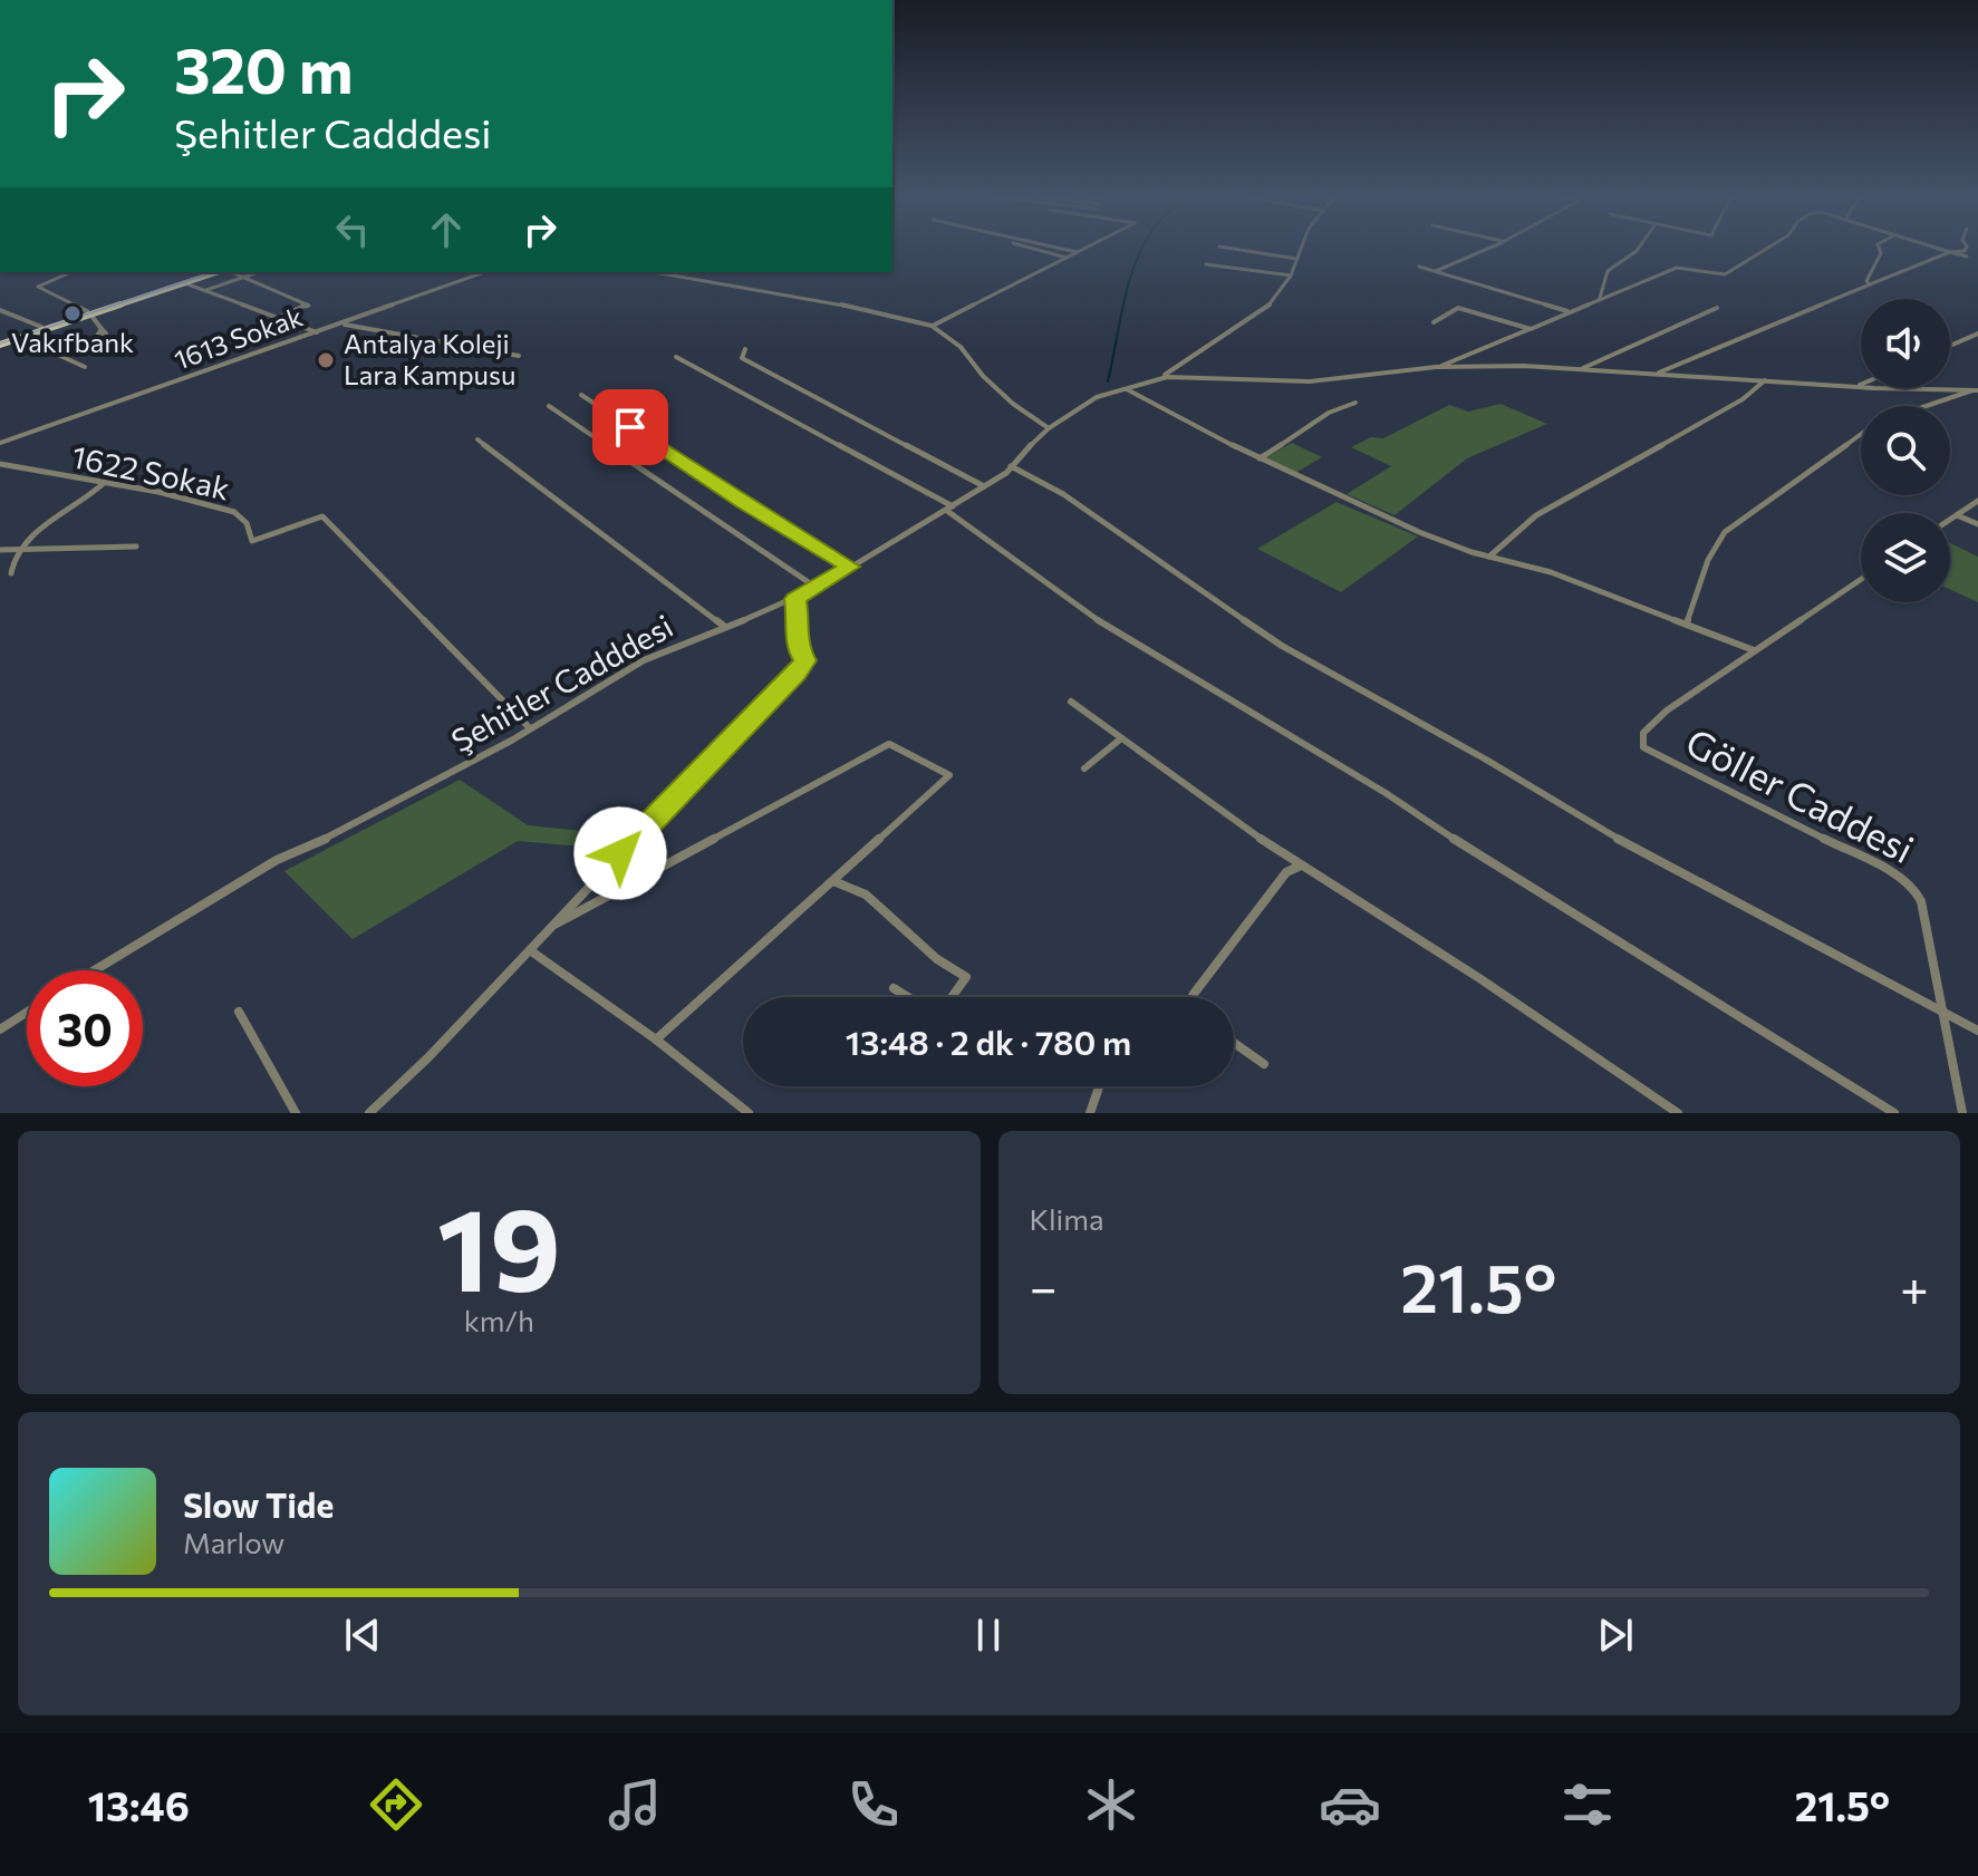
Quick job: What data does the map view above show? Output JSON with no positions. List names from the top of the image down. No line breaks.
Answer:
{"streets":{"street":["1613 Sokak","1622 Sokak","Şehitler Cadddesi","Göller Caddesi"]},"crossings":[["1622 Sokak","Şehitler Cadddesi"]],"places":["Vakıfbank","Antalya Koleji Lara Kampusu"],"page":{"turn":["320 m","Şehitler Cadddesi"],"limit":"30","trip":"13:48 · 2 dk · 780 m","tile":[["19","km/h"],"Klima"],"heat":["−","21.5°","+"],"song":["Slow Tide","Marlow"],"tabs":["13:46","21.5°"]}}
